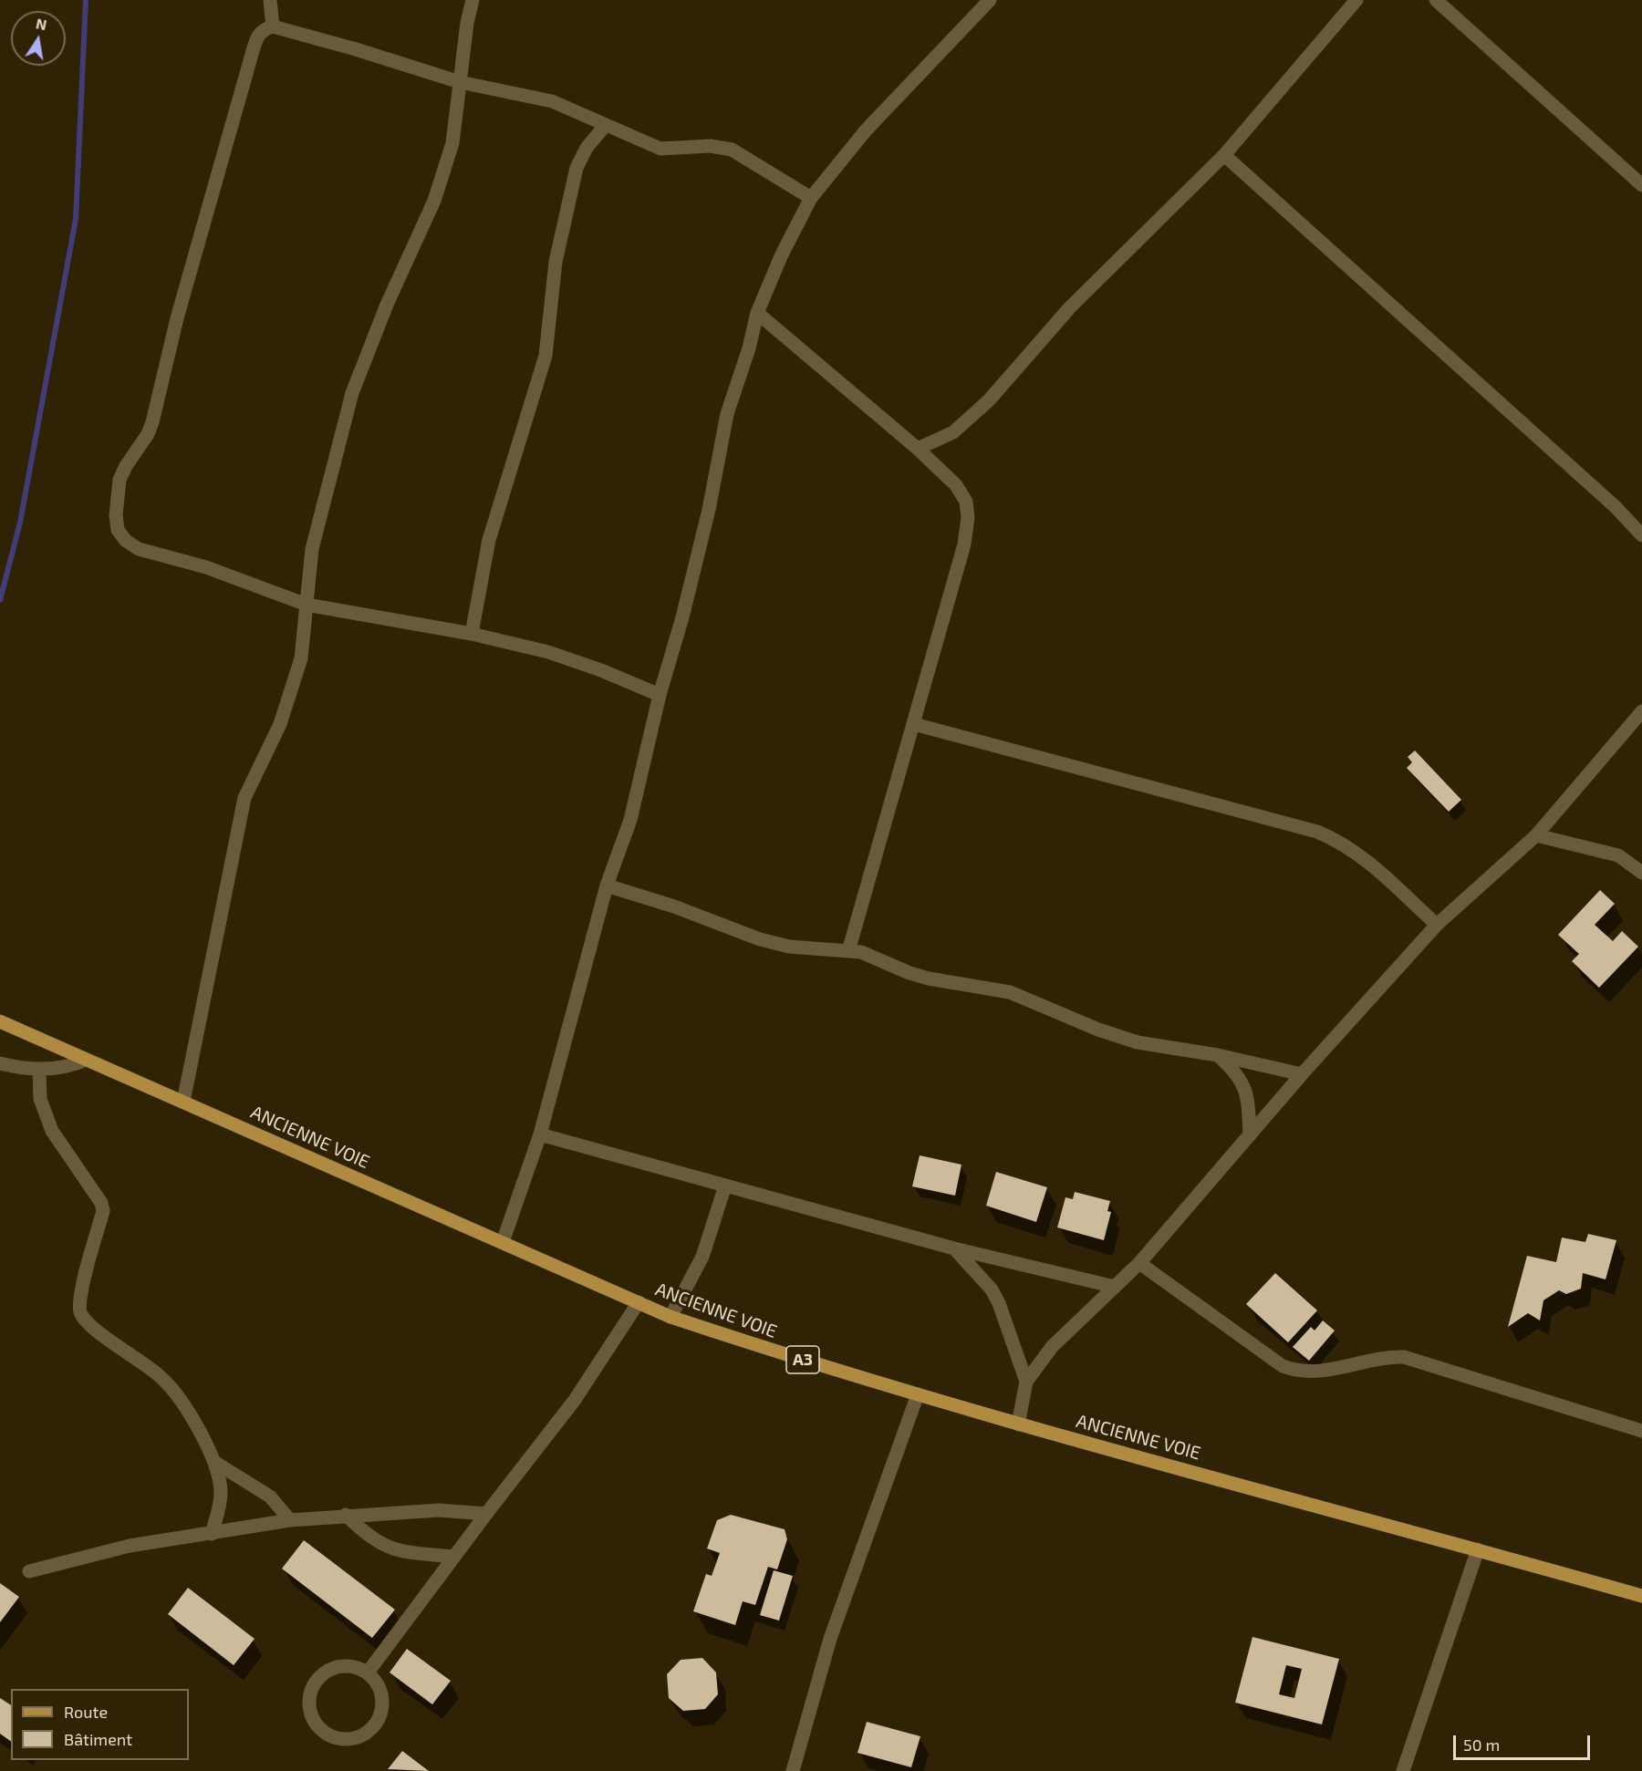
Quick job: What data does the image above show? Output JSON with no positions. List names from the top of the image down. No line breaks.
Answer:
{"streets":{"main road":["ANCIENNE VOIE","A3"]},"legend":["Route","Bâtiment"],"scale_bar":"50 m","north":"top"}
